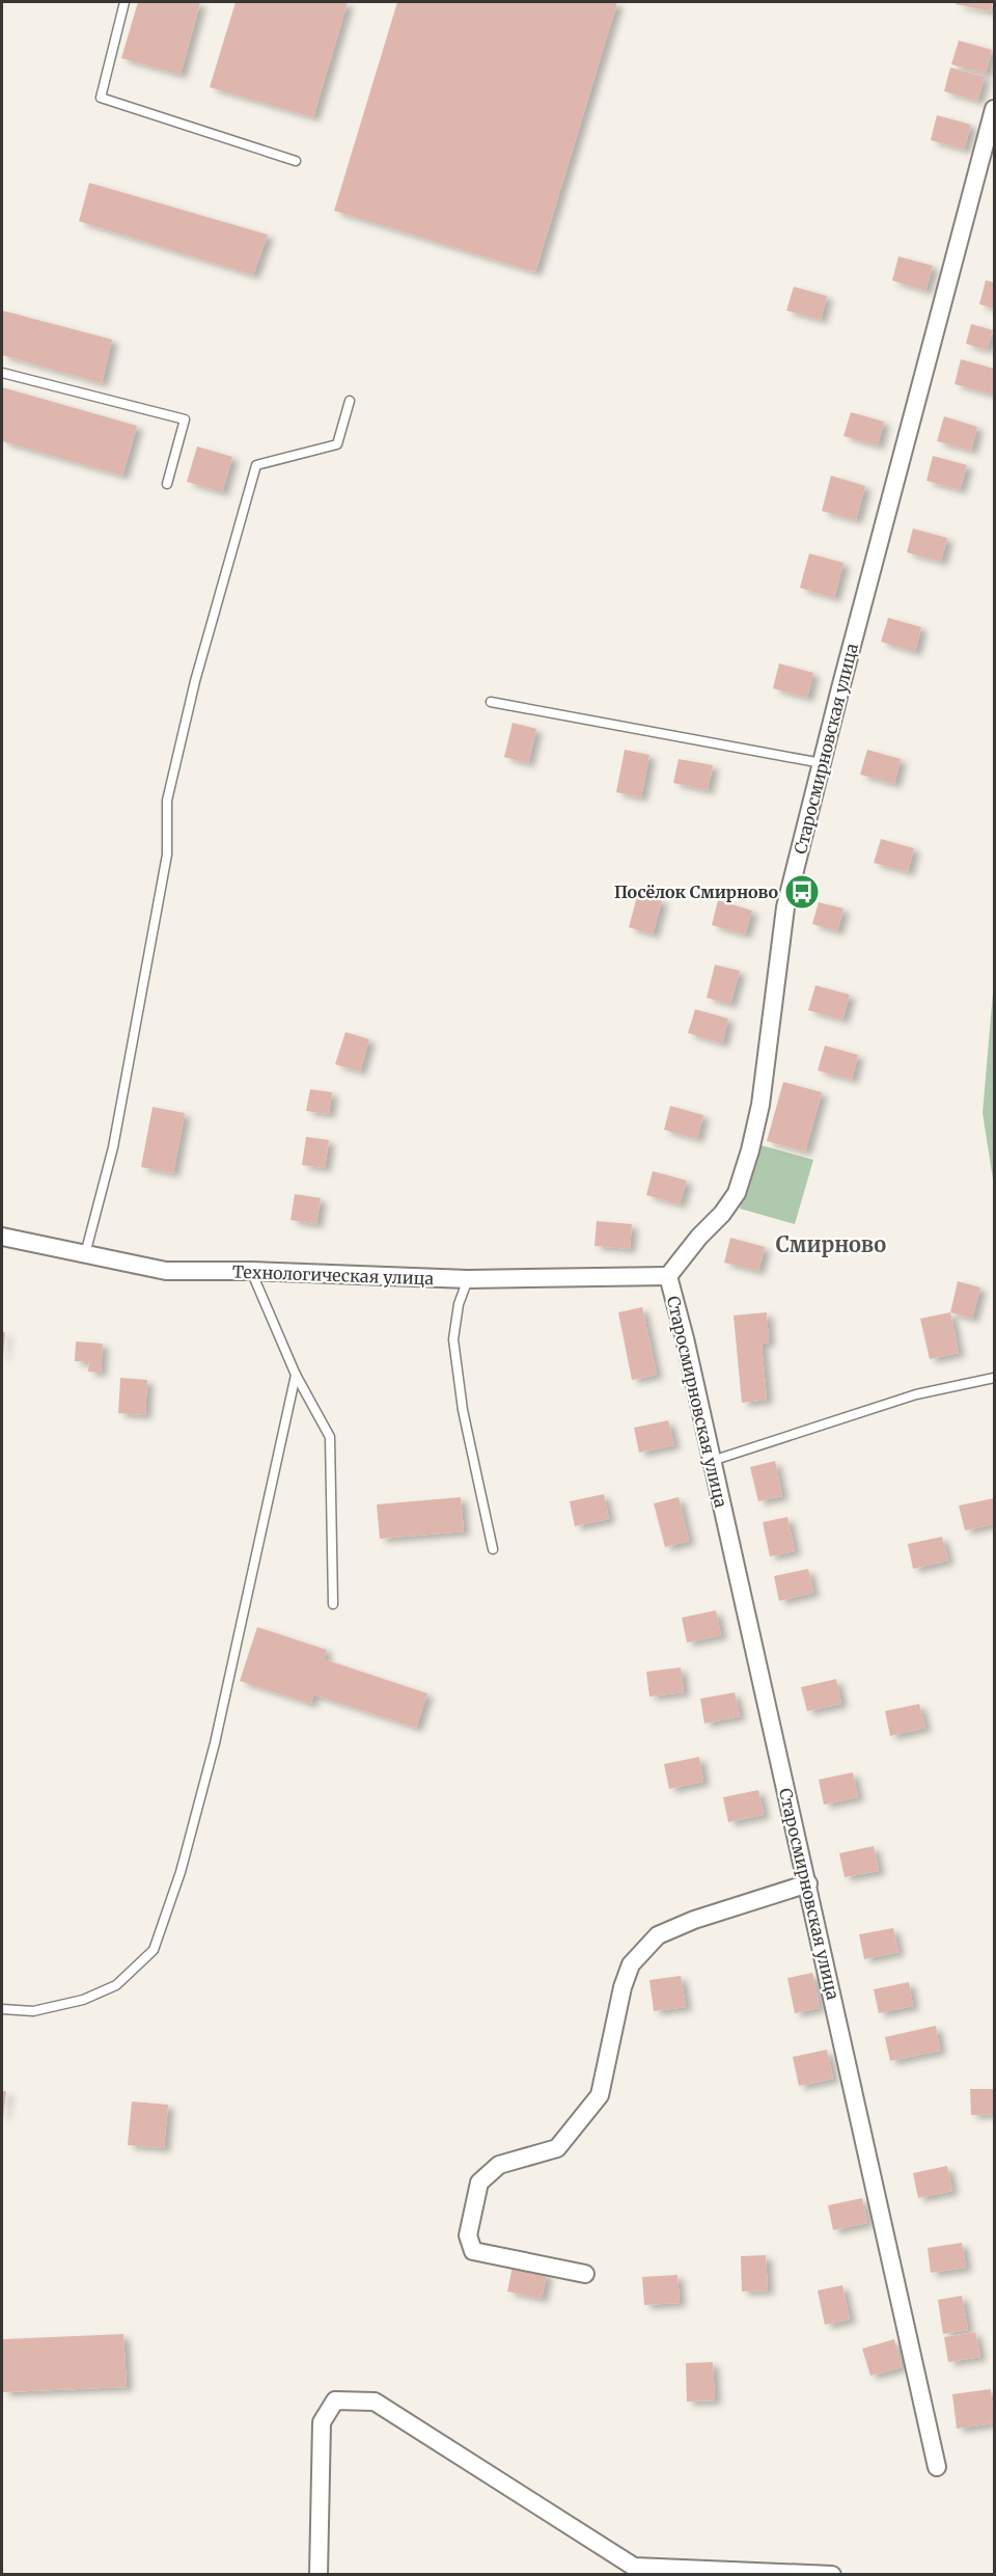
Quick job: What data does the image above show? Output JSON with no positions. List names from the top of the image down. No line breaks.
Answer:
{"streets":{"street":["Старосмирновская улица","Технологическая улица"]},"crossings":[["Старосмирновская улица","Технологическая улица"]],"districts":["Смирново"],"places":{"bus stop":["Посёлок Смирново"]}}
